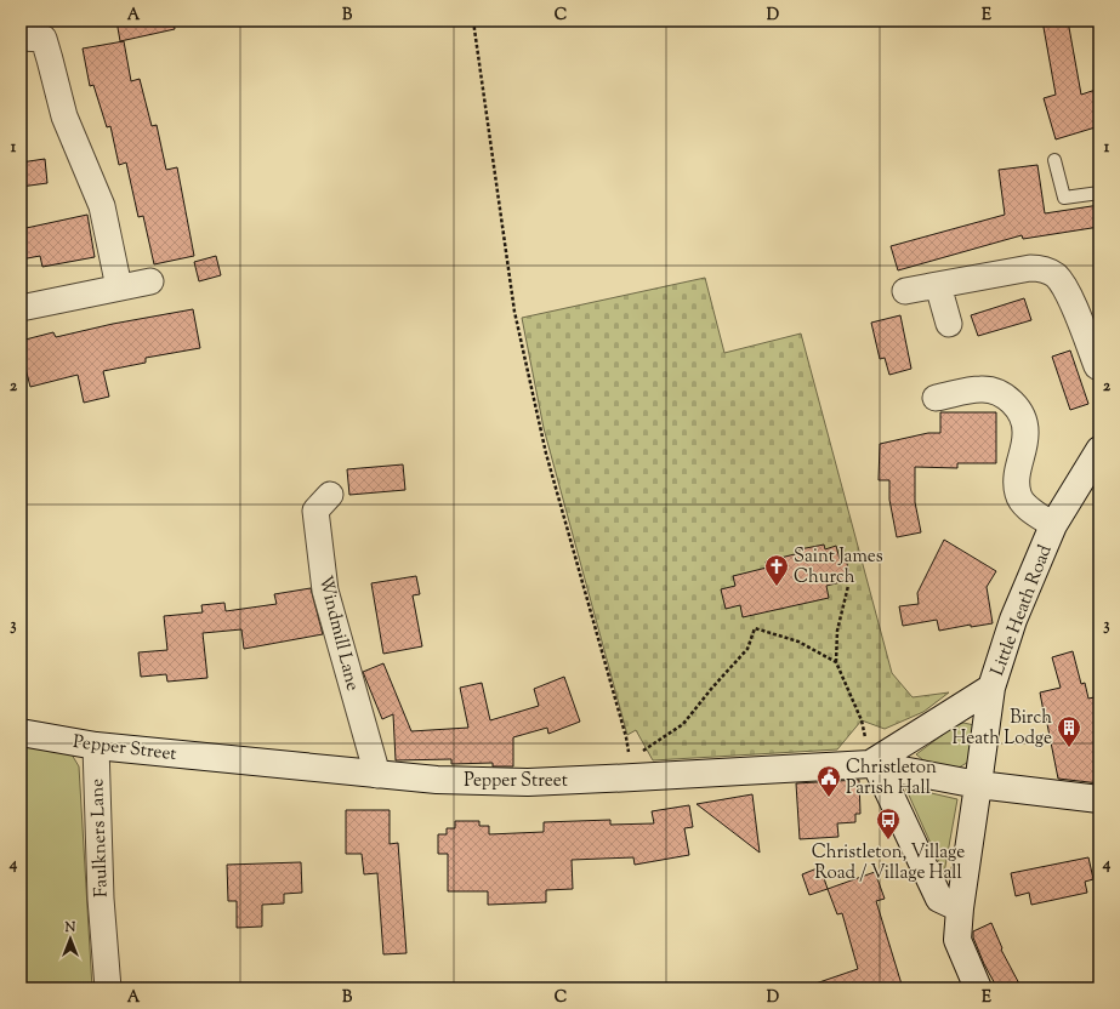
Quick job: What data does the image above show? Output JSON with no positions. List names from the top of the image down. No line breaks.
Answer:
{"streets":{"street":["Little Heath Road","Windmill Lane","Pepper Street","Faulkners Lane"]},"crossings":[["Little Heath Road","Pepper Street"],["Windmill Lane","Pepper Street"],["Pepper Street","Faulkners Lane"]],"places":{"church":["Saint James Church"],"building":["Birch Heath Lodge"],"public building":["Christleton Parish Hall"],"bus stop":["Christleton, Village Road / Village Hall"]},"north":"top","grid":{"columns":["A","B","C","D","E"],"rows":["1","2","3","4"]}}
